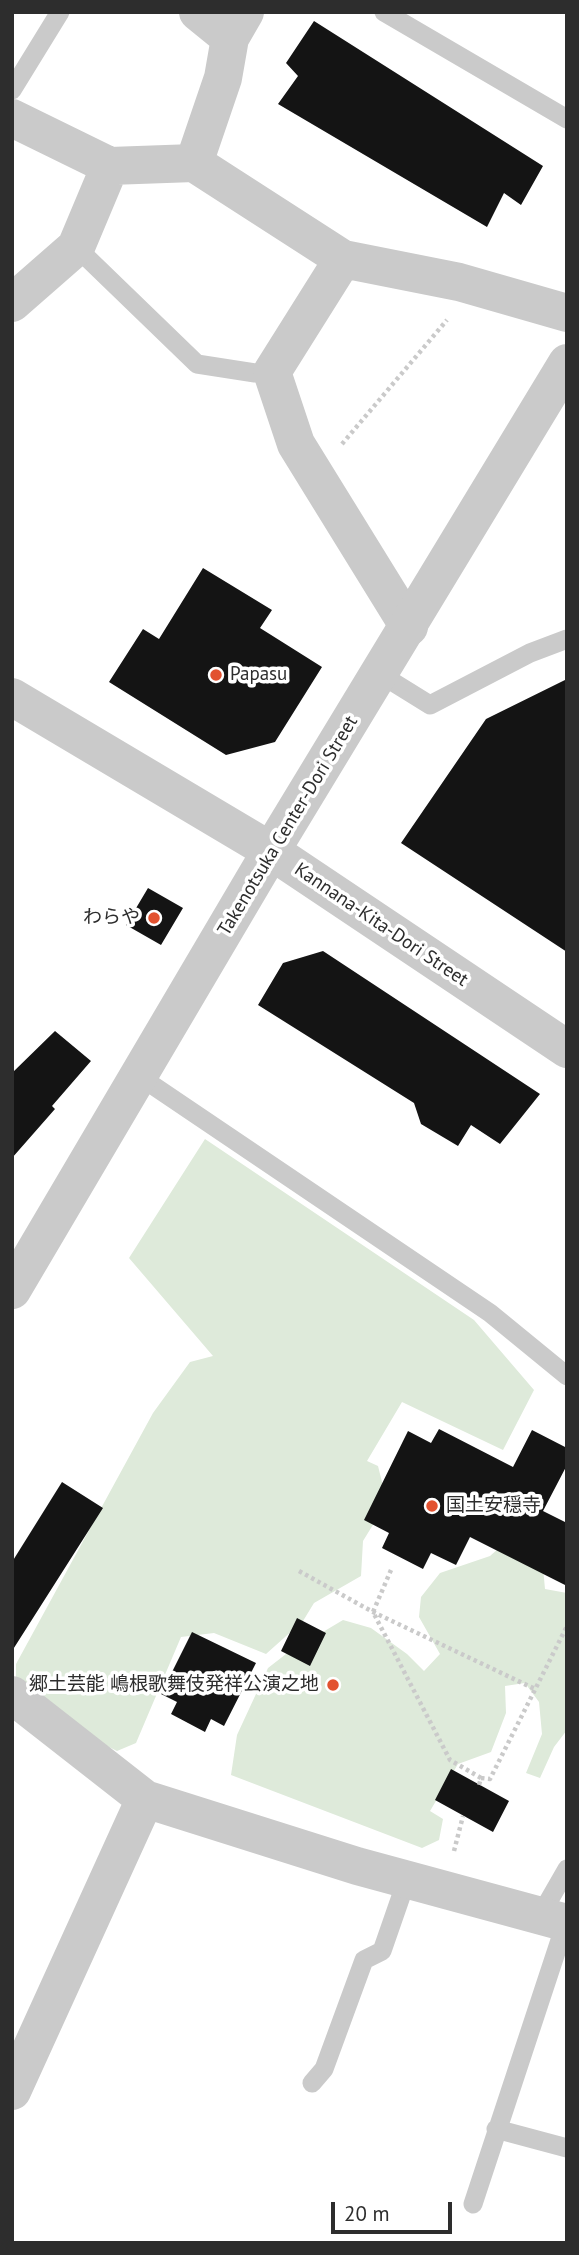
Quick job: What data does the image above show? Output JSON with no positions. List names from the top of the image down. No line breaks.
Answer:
{"streets":{"street":["Takenotsuka Center-Dori Street","Kannana-Kita-Dori Street"]},"crossings":[["Takenotsuka Center-Dori Street","Kannana-Kita-Dori Street"]],"places":["Papasu","わらや","国土安穏寺","郷土芸能 嶋根歌舞伎発祥公演之地"],"scale_bar":"20 m"}
